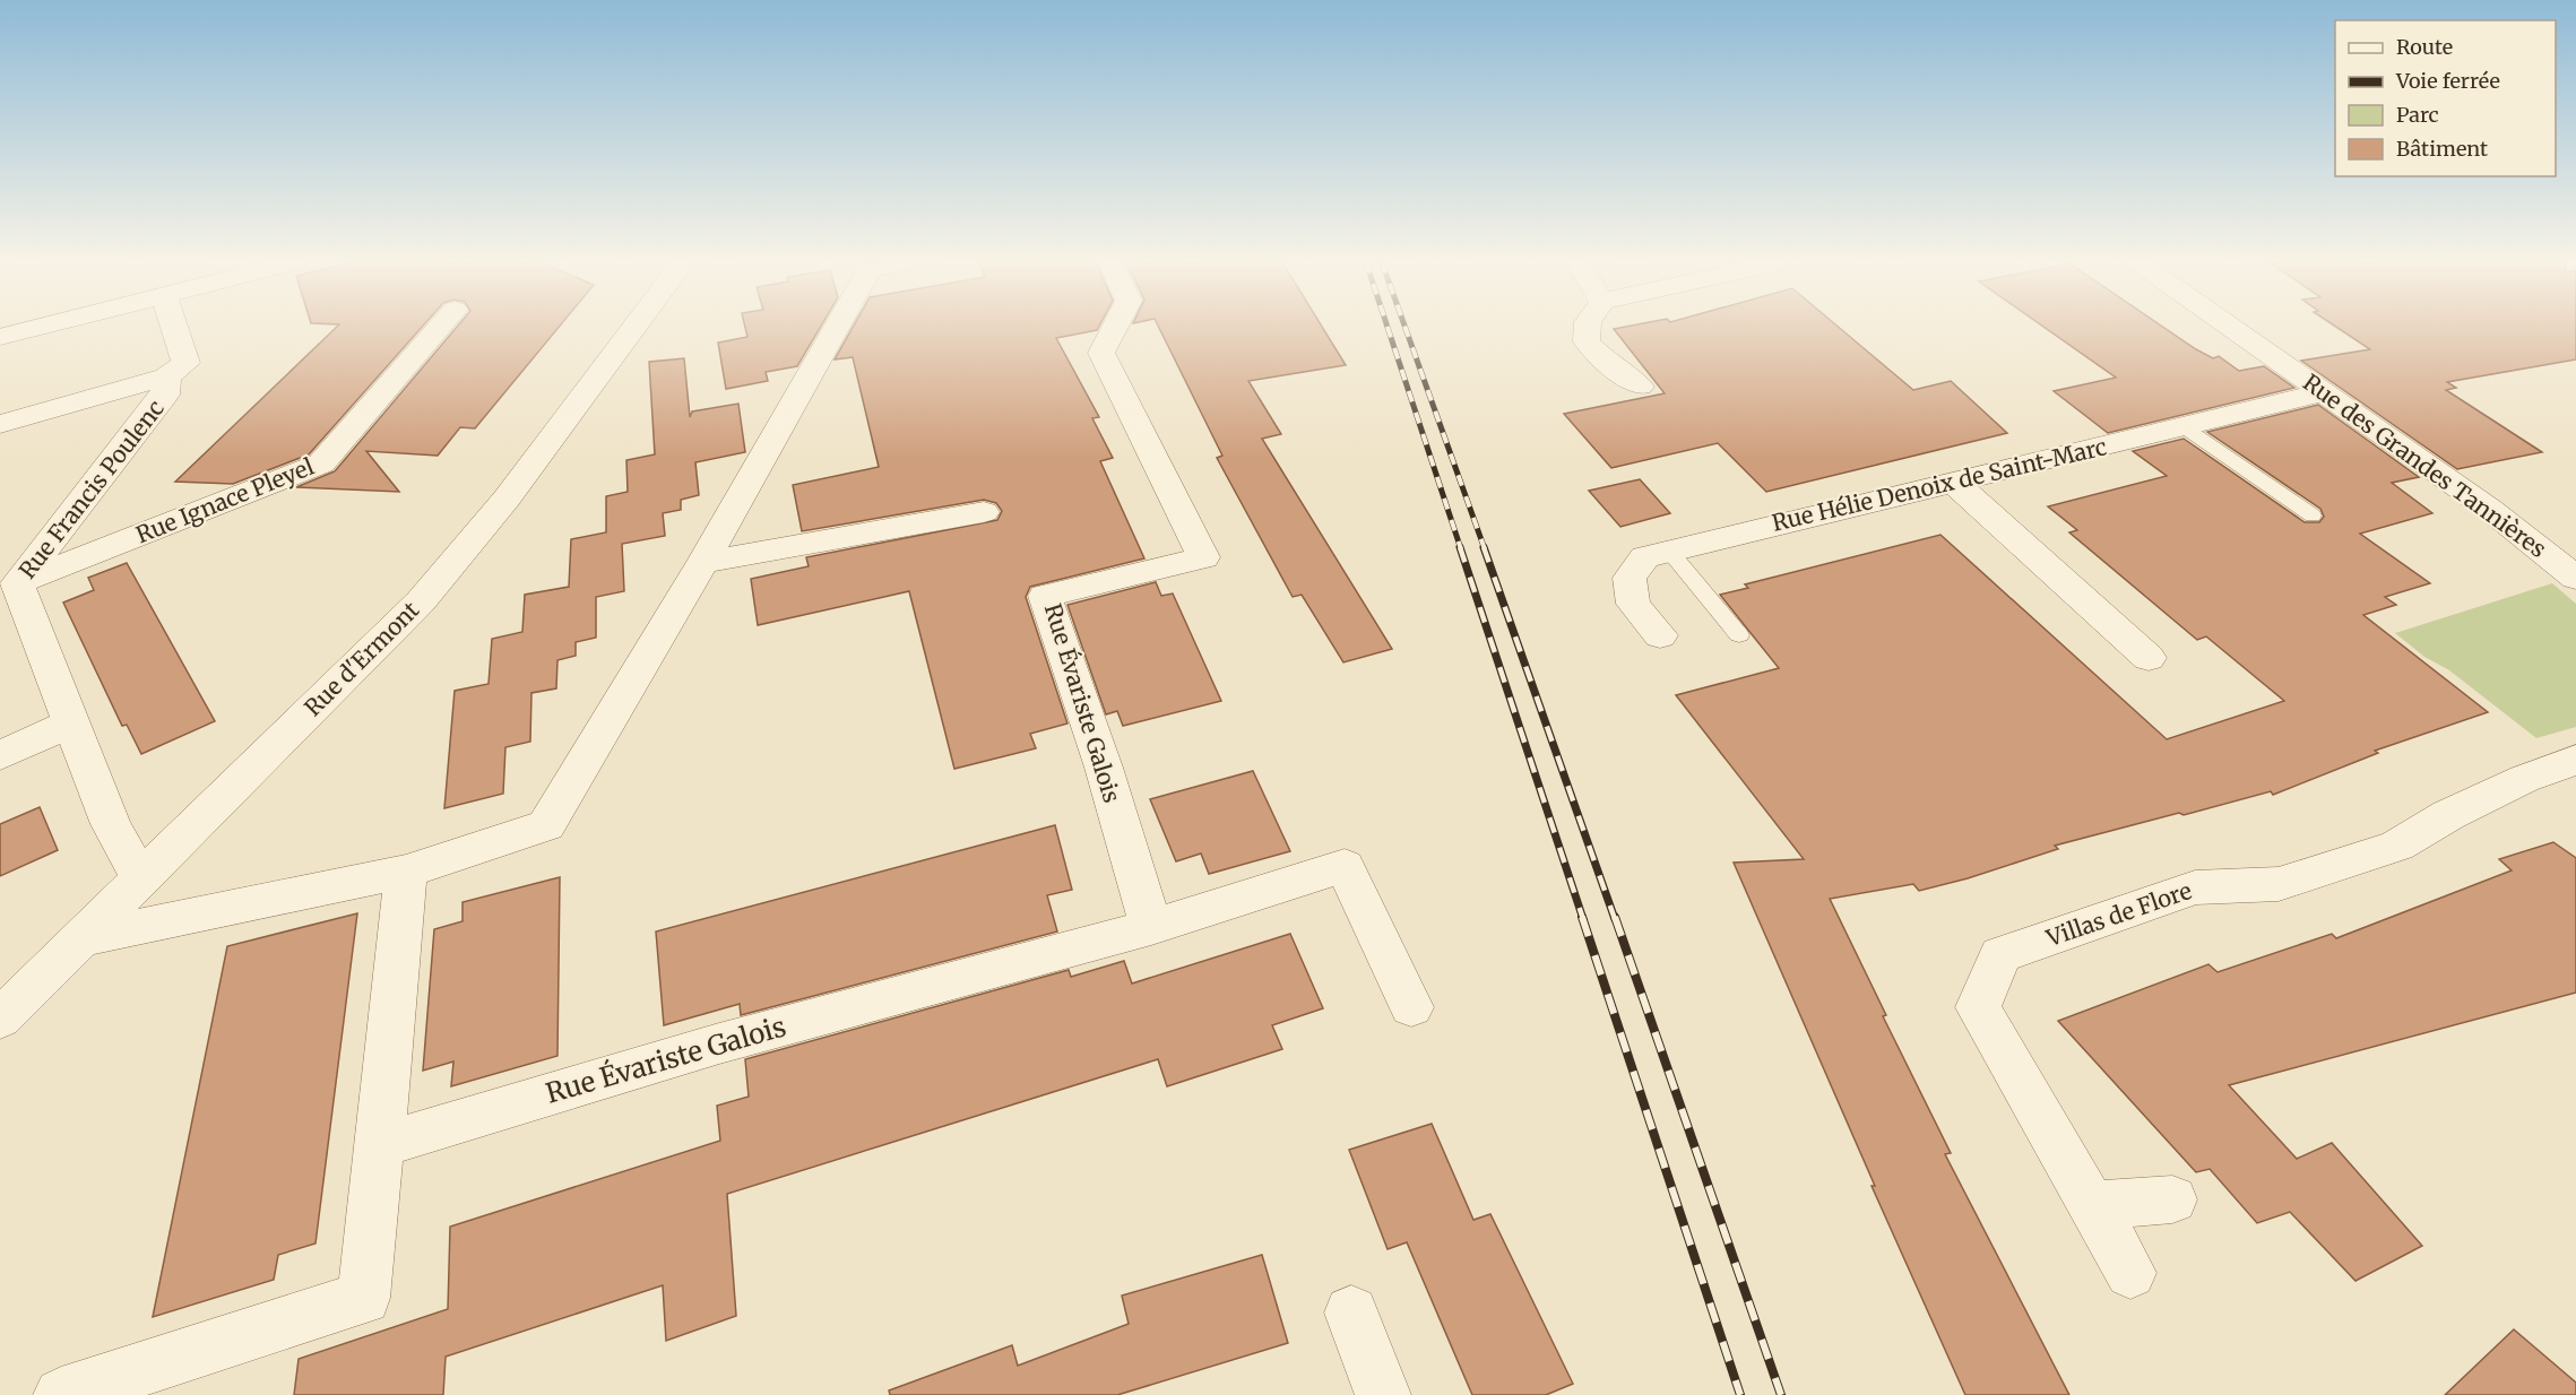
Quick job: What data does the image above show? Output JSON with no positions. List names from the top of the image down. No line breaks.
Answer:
{"streets":{"street":["Rue des Grandes Tannières","Rue Hélie Denoix de Saint-Marc","Rue Francis Poulenc","Rue Ignace Pleyel","Rue d'Ermont","Rue Évariste Galois","Villas de Flore"]},"crossings":[["Rue des Grandes Tannières","Rue Hélie Denoix de Saint-Marc"],["Rue Francis Poulenc","Rue Ignace Pleyel"],["Rue Francis Poulenc","Rue d'Ermont"]],"legend":["Route","Voie ferrée","Parc","Bâtiment"]}
